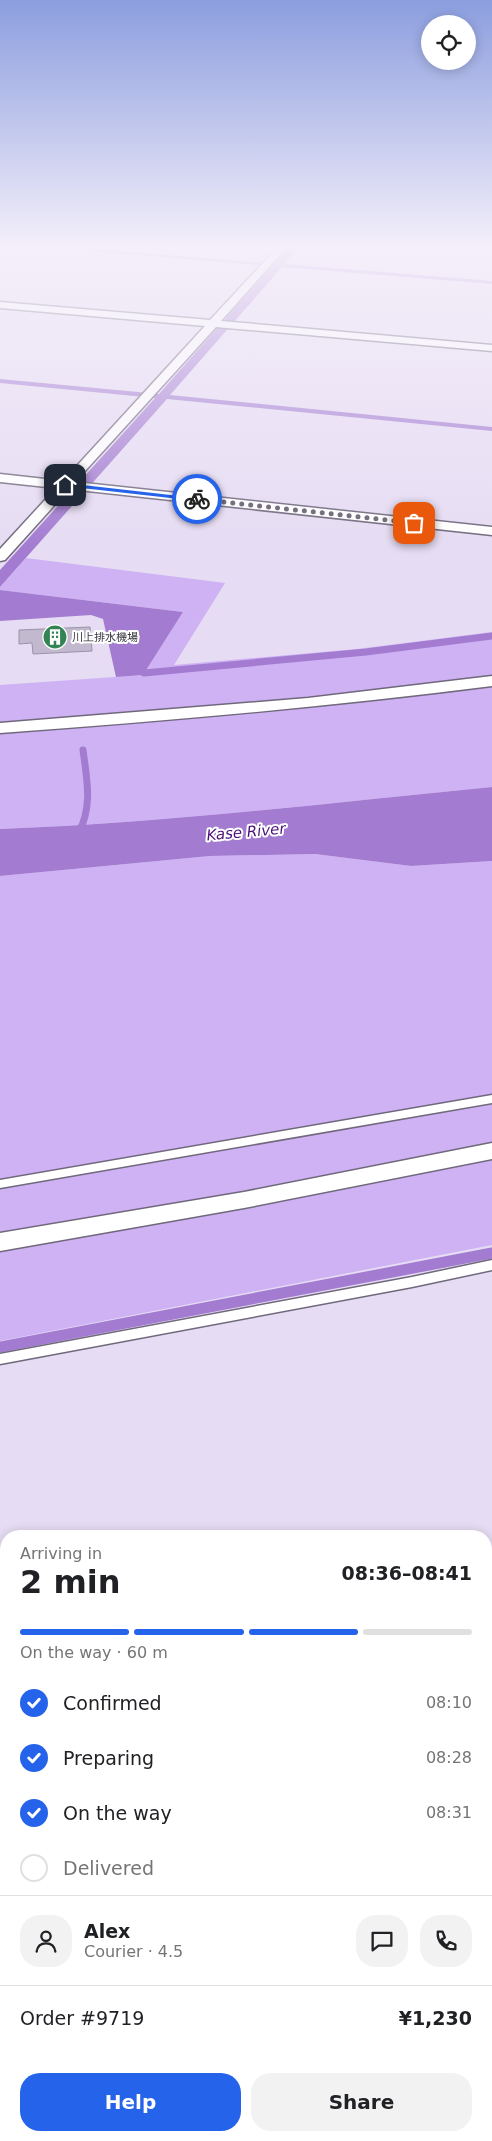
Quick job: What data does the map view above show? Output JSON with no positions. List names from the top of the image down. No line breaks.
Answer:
{"water":["Kase River"],"places":{"building":["川上排水機場"]},"page":{"heading":["2 min","Arriving in","08:36–08:41"],"panel":["Alex","Courier · 4.5","Order #9719","¥1,230"],"bar":"On the way · 60 m","list":[["Confirmed","08:10"],["Preparing","08:28"],["On the way","08:31"],"Delivered"],"buttons":["Help","Share"]}}
